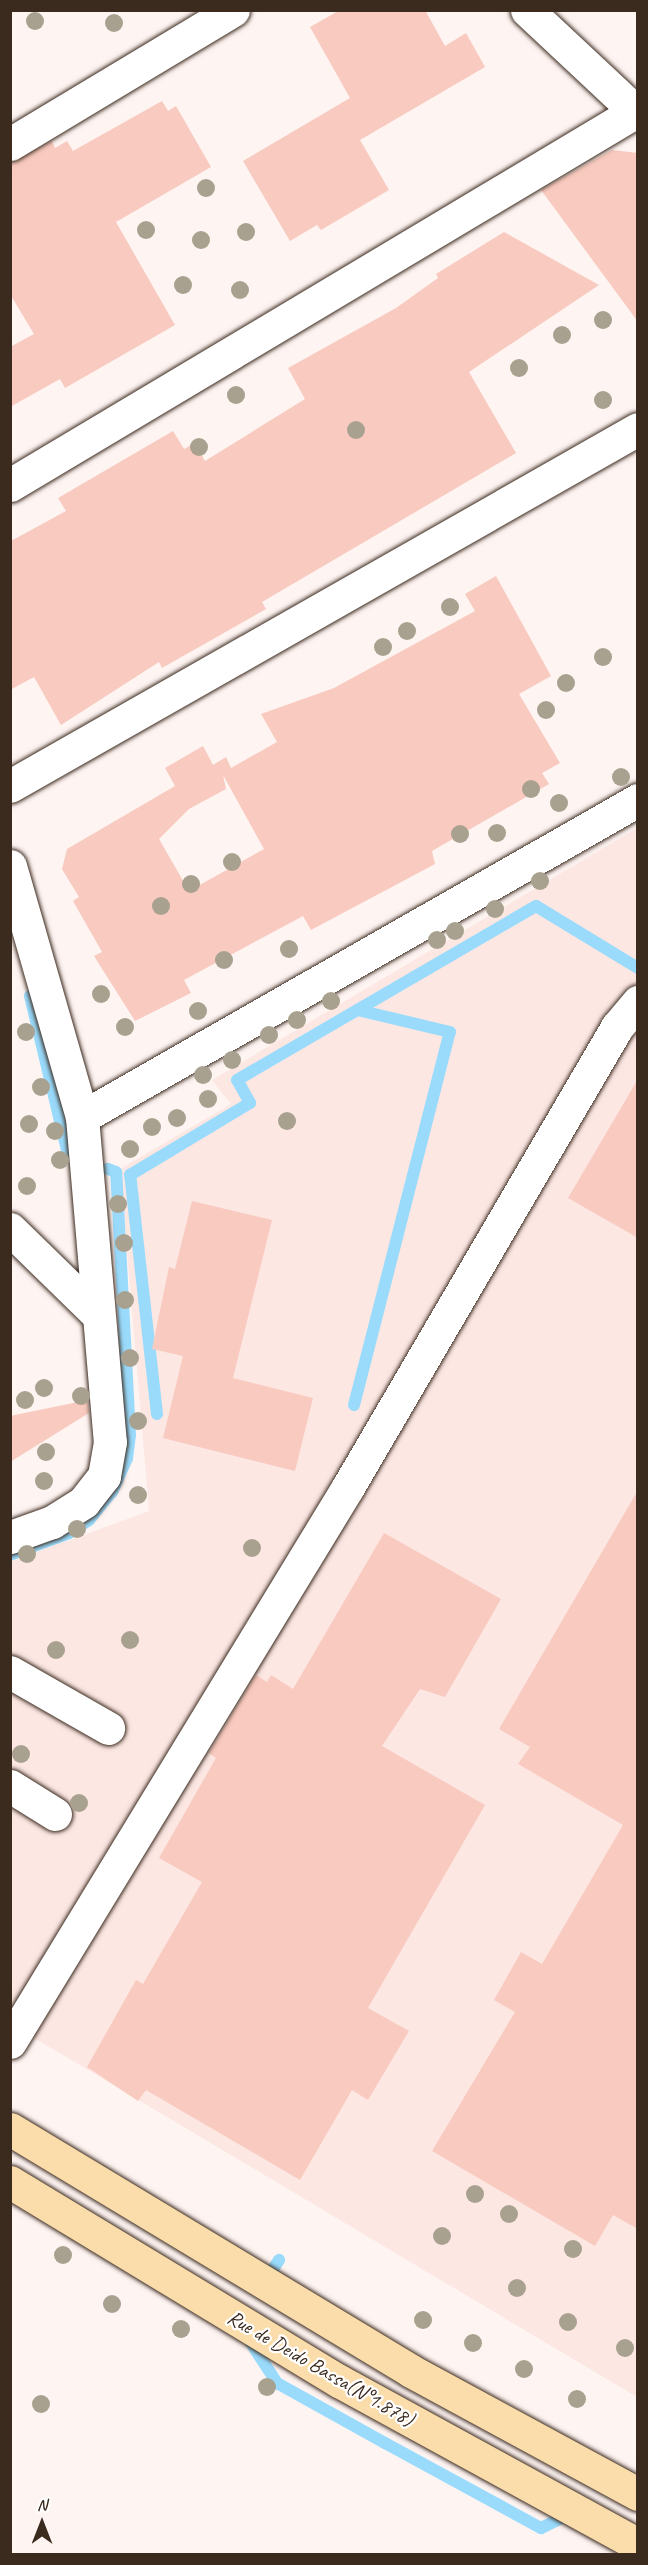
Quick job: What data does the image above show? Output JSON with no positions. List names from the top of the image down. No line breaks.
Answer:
{"streets":{"main road":["Rue de Deido Bassa(N°1.878)"]},"north":"top"}
